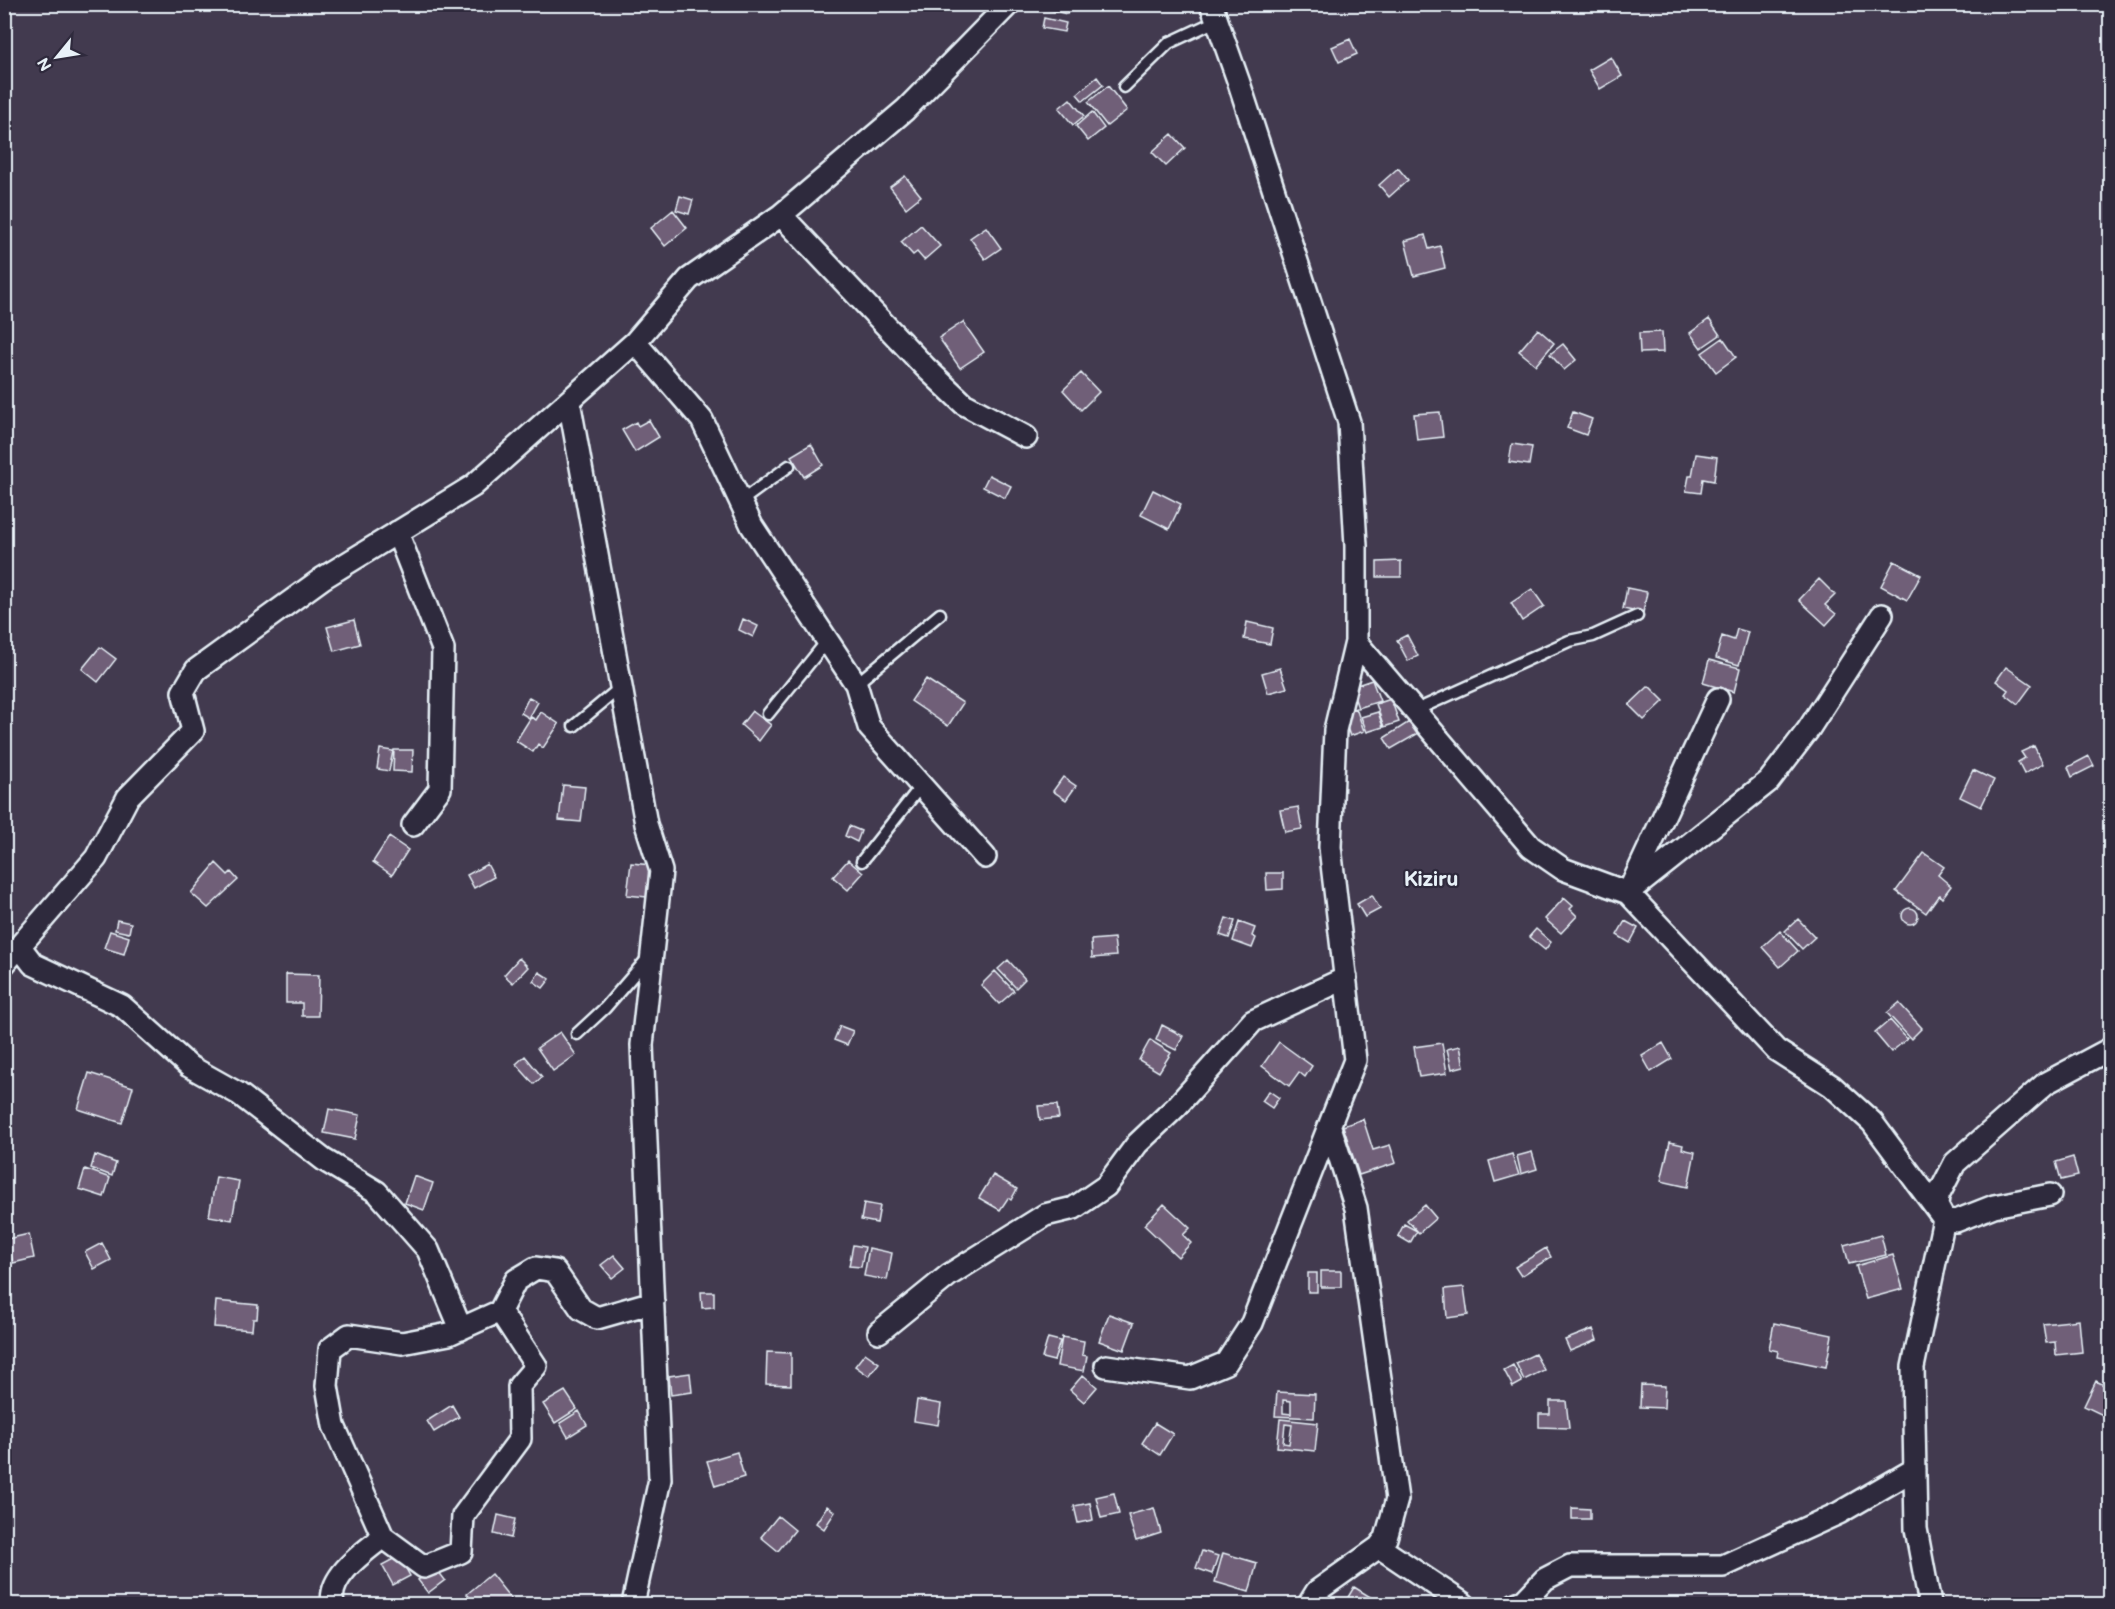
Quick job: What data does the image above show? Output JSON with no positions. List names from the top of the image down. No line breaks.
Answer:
{"districts":["Kiziru"],"north":"bottom left"}
